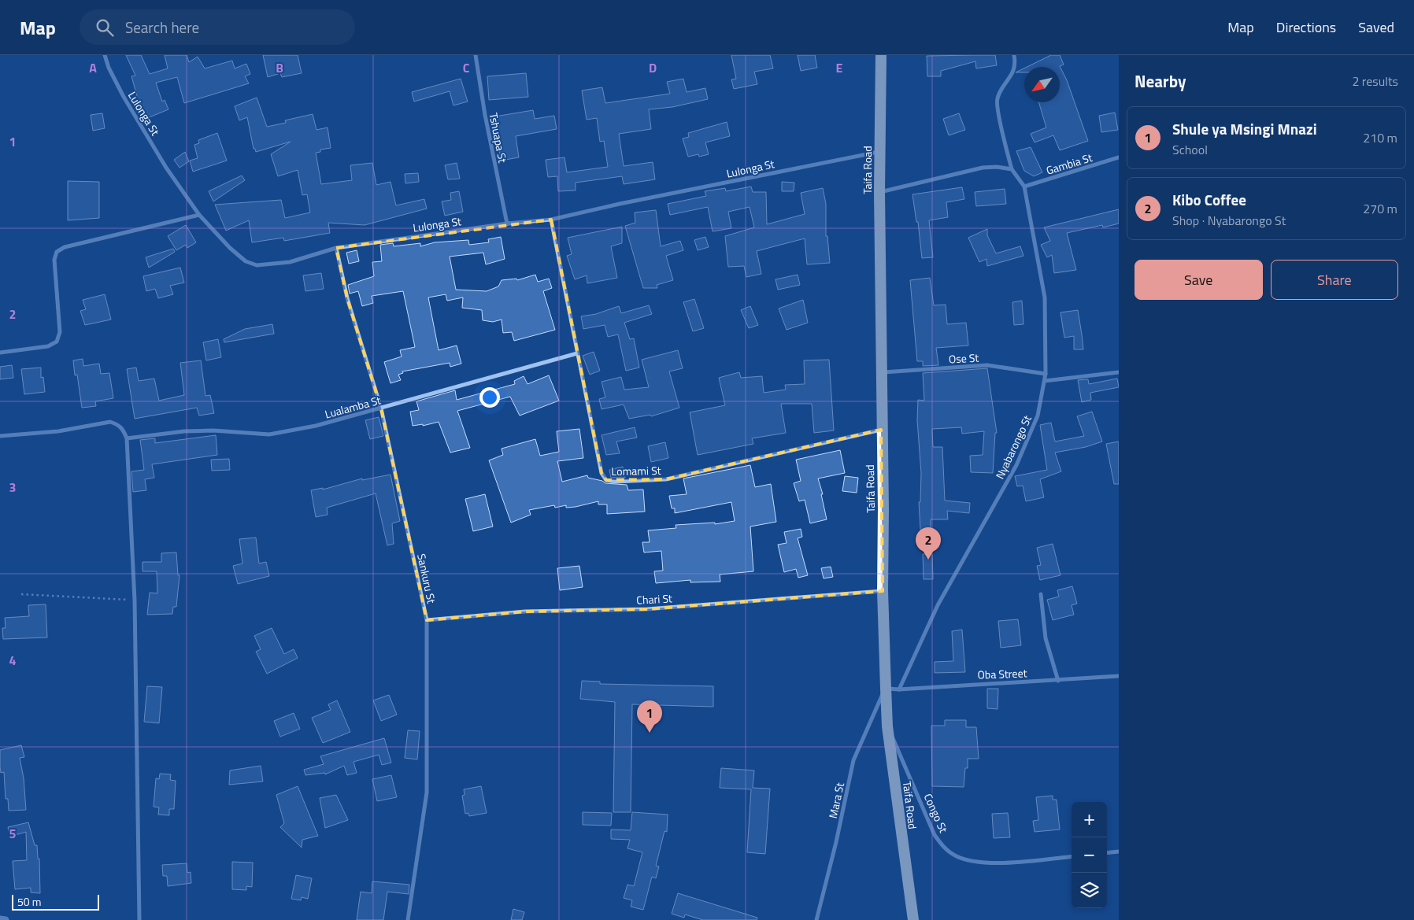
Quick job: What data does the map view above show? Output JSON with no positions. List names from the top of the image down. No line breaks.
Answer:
{"streets":{"highway":["Taifa Road"],"street":["Lulonga St","Tshuapa St","Gambia St","Ose St","Lualamba St","Nyabarongo St","Lomami St","Sankuru St","Chari St","Oba Street","Mara St","Congo St"]},"crossings":[["Lulonga St","Tshuapa St"],["Lulonga St","Taifa Road"],["Lulonga St","Lomami St"],["Lulonga St","Sankuru St"],["Gambia St","Nyabarongo St"],["Taifa Road","Ose St"],["Taifa Road","Lomami St"],["Taifa Road","Chari St"],["Taifa Road","Oba Street"],["Taifa Road","Mara St"],["Taifa Road","Congo St"],["Ose St","Nyabarongo St"],["Lualamba St","Lomami St"],["Lualamba St","Sankuru St"],["Nyabarongo St","Oba Street"],["Sankuru St","Chari St"],["Oba Street","Mara St"]],"scale_bar":"50 m","north":"bottom left","page":{"header":"Map","search":"Search here","nav":["Map","Directions","Saved"],"heading":["Nearby","2 results"],"list":[{"mark":"1","name":"Shule ya Msingi Mnazi","note":"School","value":"210 m"},{"mark":"2","name":"Kibo Coffee","note":"Shop · Nyabarongo St","value":"270 m"}],"buttons":["Save","Share"],"pins":["2","1"],"map_buttons":["+","−"],"scale":"50 m"},"grid":{"columns":["A","B","C","D","E"],"rows":["1","2","3","4","5"]}}
